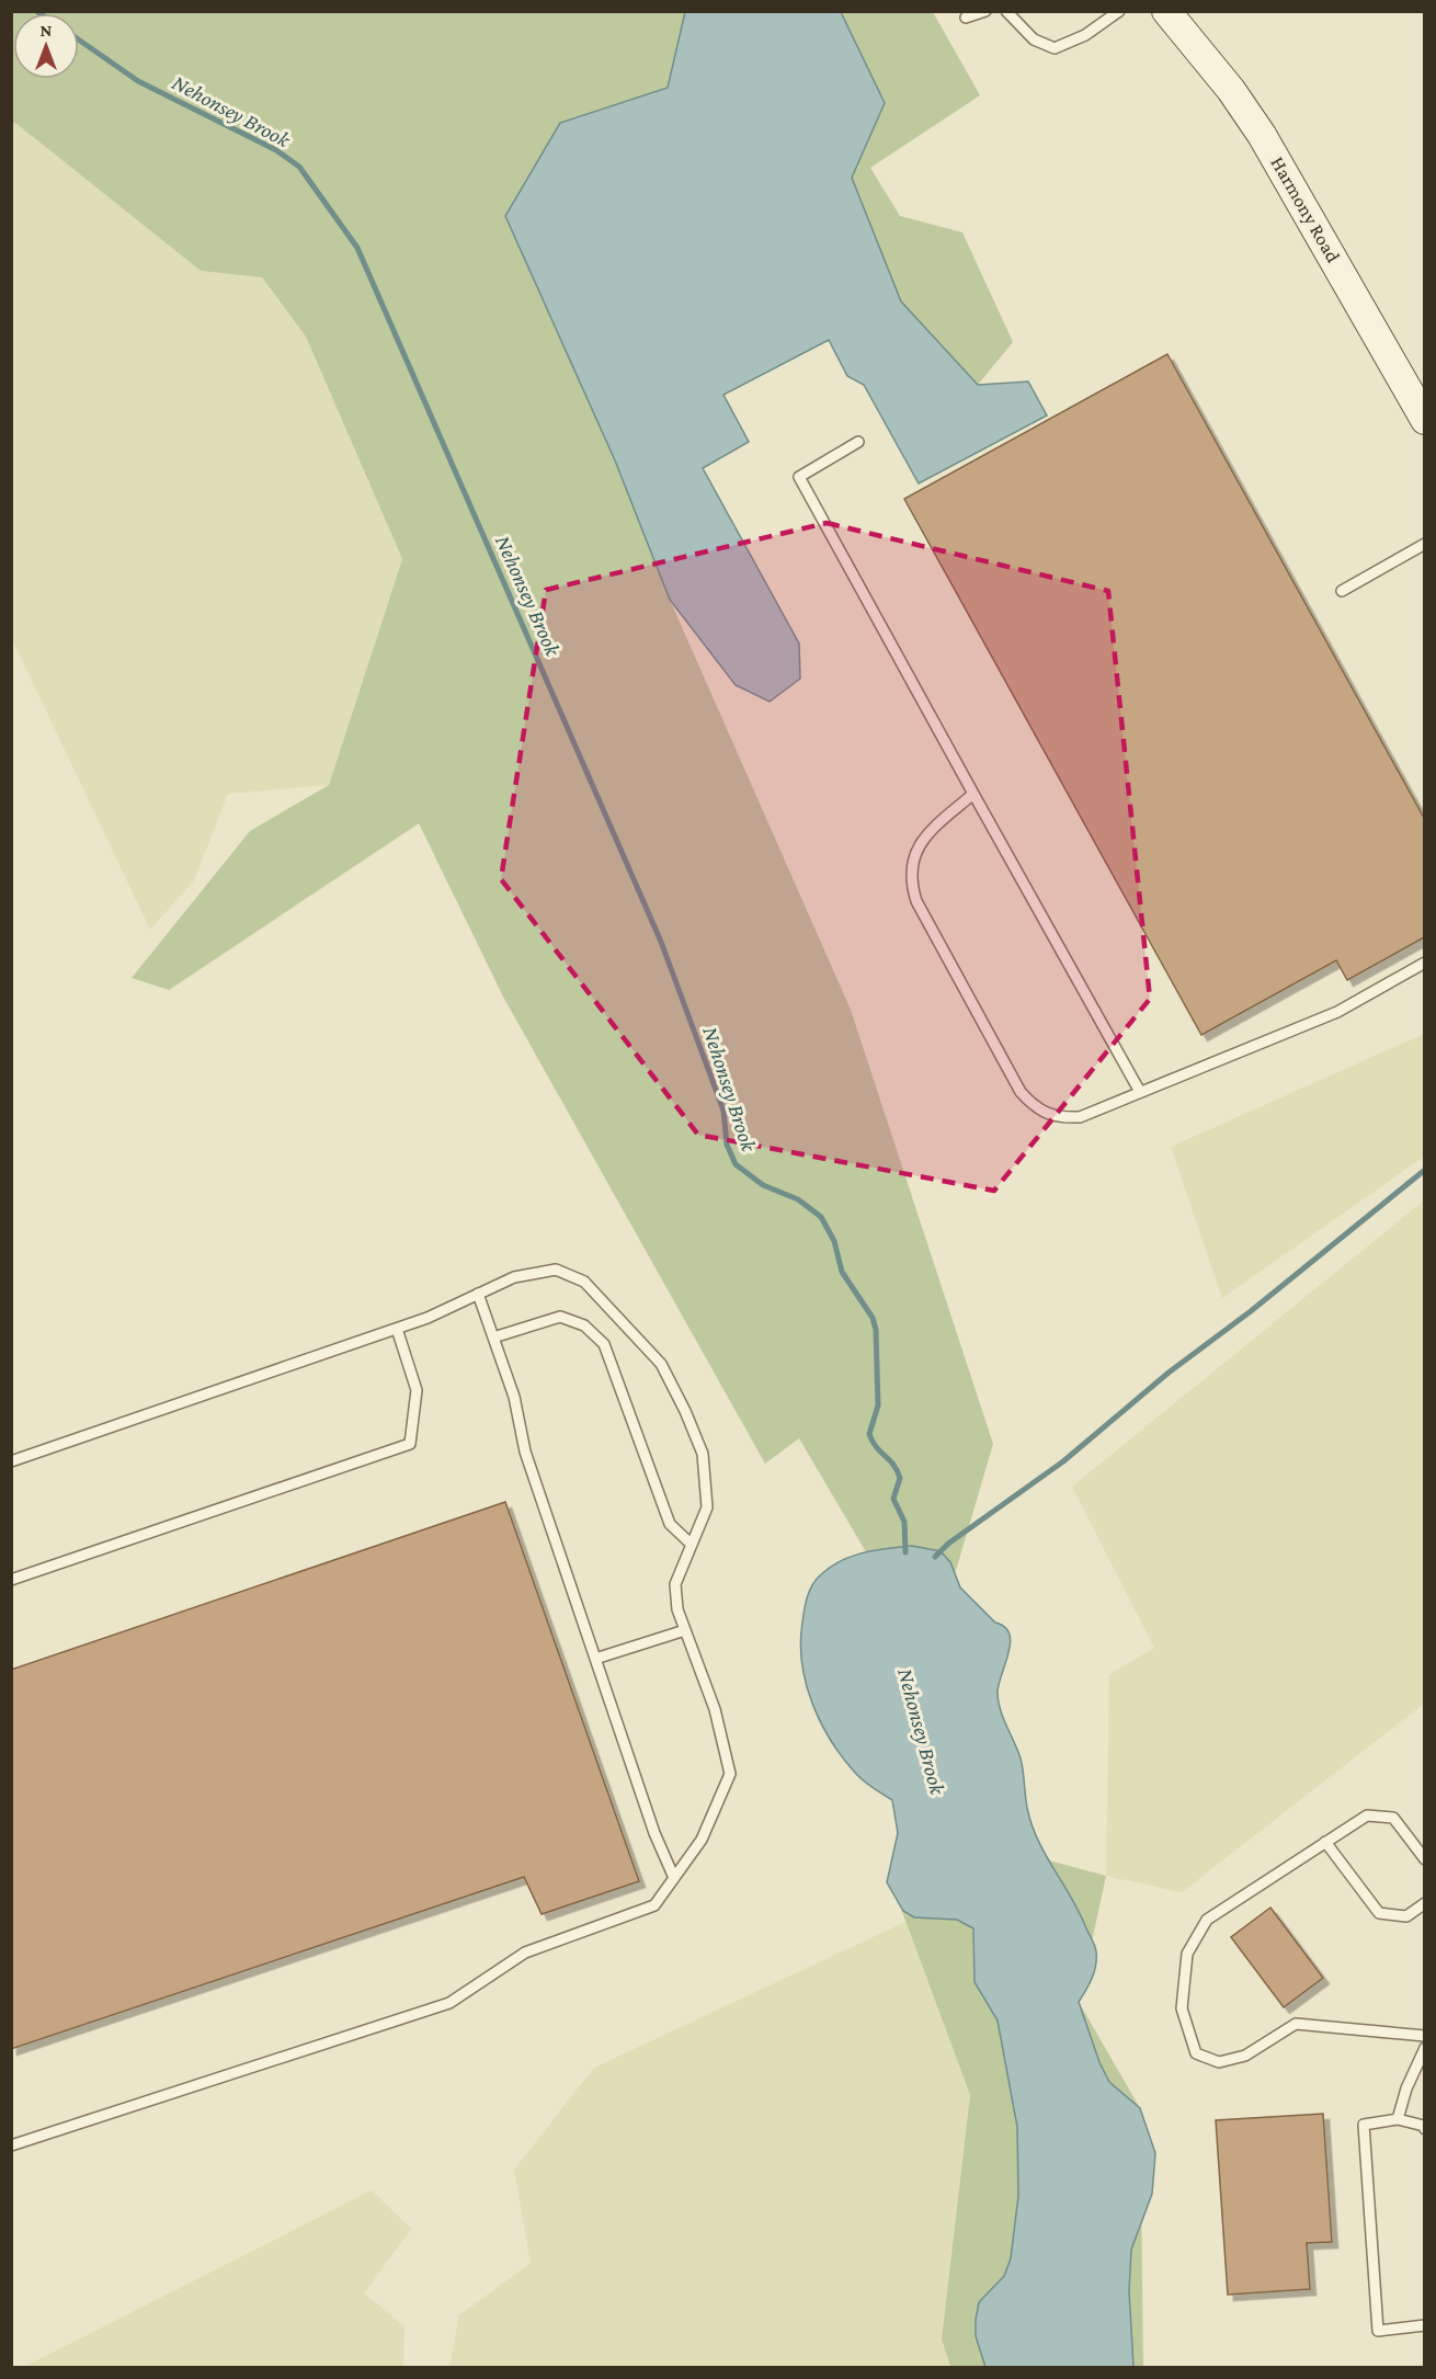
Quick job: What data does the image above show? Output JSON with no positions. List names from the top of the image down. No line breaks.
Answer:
{"streets":{"main road":["Harmony Road"]},"water":["Nehonsey Brook"],"north":"top"}
